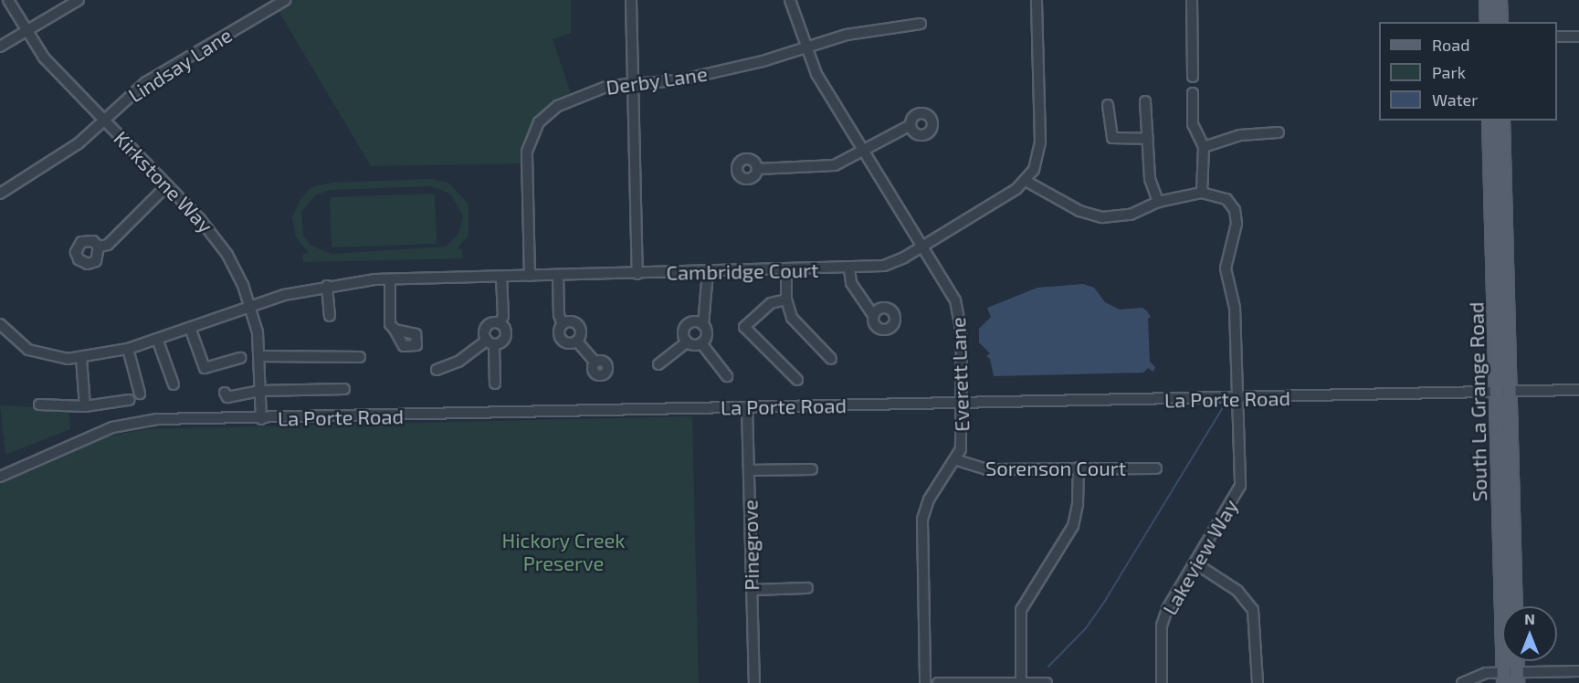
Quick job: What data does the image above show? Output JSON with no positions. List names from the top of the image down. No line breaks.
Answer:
{"streets":{"main road":["South La Grange Road"],"street":["Lindsay Lane","Derby Lane","Kirkstone Way","Cambridge Court","Everett Lane","La Porte Road","Sorenson Court","Pinegrove","Lakeview Way"]},"crossings":[["Lindsay Lane","Kirkstone Way"],["Derby Lane","Cambridge Court"],["Derby Lane","Everett Lane"],["Kirkstone Way","Cambridge Court"],["Kirkstone Way","La Porte Road"],["Cambridge Court","Everett Lane"],["Everett Lane","La Porte Road"],["Everett Lane","Sorenson Court"],["La Porte Road","South La Grange Road"],["La Porte Road","Pinegrove"],["La Porte Road","Lakeview Way"]],"parks":["Hickory Creek Preserve"],"legend":["Road","Park","Water"],"north":"top"}
